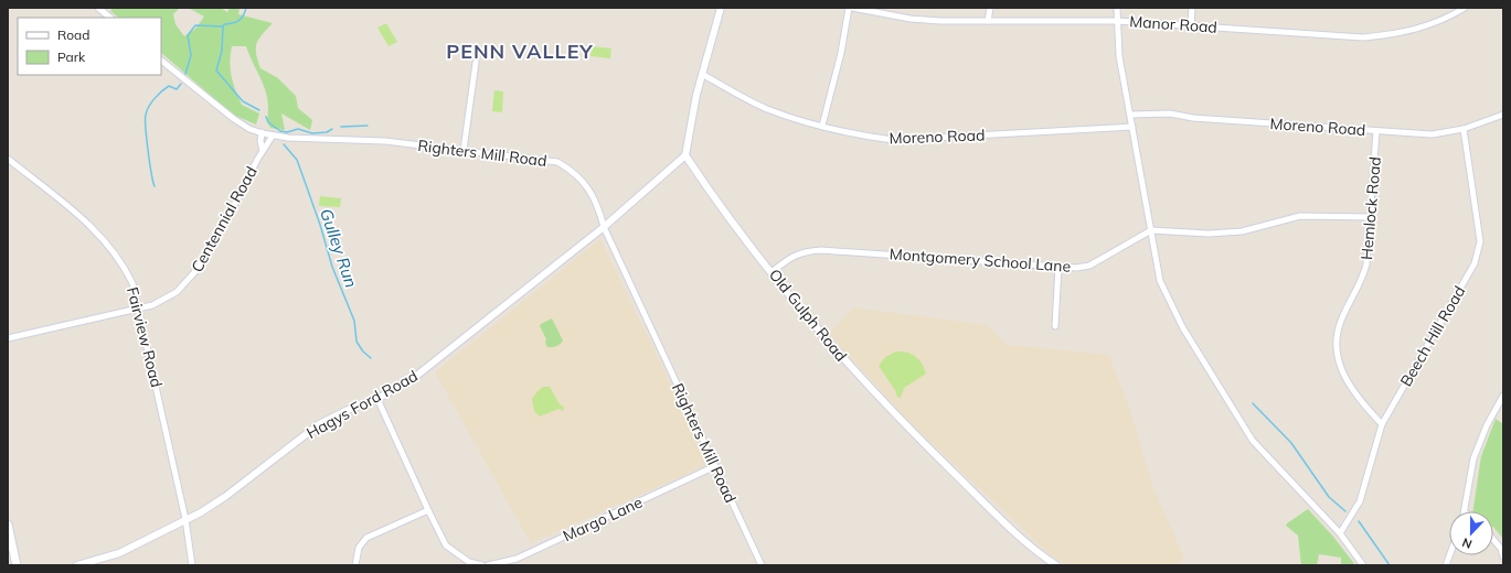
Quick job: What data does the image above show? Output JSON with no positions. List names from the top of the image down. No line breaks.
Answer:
{"streets":{"street":["Manor Road","Moreno Road","Righters Mill Road","Hemlock Road","Centennial Road","Montgomery School Lane","Old Gulph Road","Beech Hill Road","Fairview Road","Hagys Ford Road","Margo Lane"]},"crossings":[["Moreno Road","Hemlock Road"],["Moreno Road","Beech Hill Road"],["Righters Mill Road","Centennial Road"],["Righters Mill Road","Hagys Ford Road"],["Righters Mill Road","Margo Lane"],["Hemlock Road","Beech Hill Road"],["Centennial Road","Fairview Road"],["Montgomery School Lane","Old Gulph Road"],["Old Gulph Road","Hagys Ford Road"],["Fairview Road","Hagys Ford Road"]],"districts":["PENN VALLEY"],"water":["Gulley Run"],"legend":["Road","Park"],"north":"bottom"}
